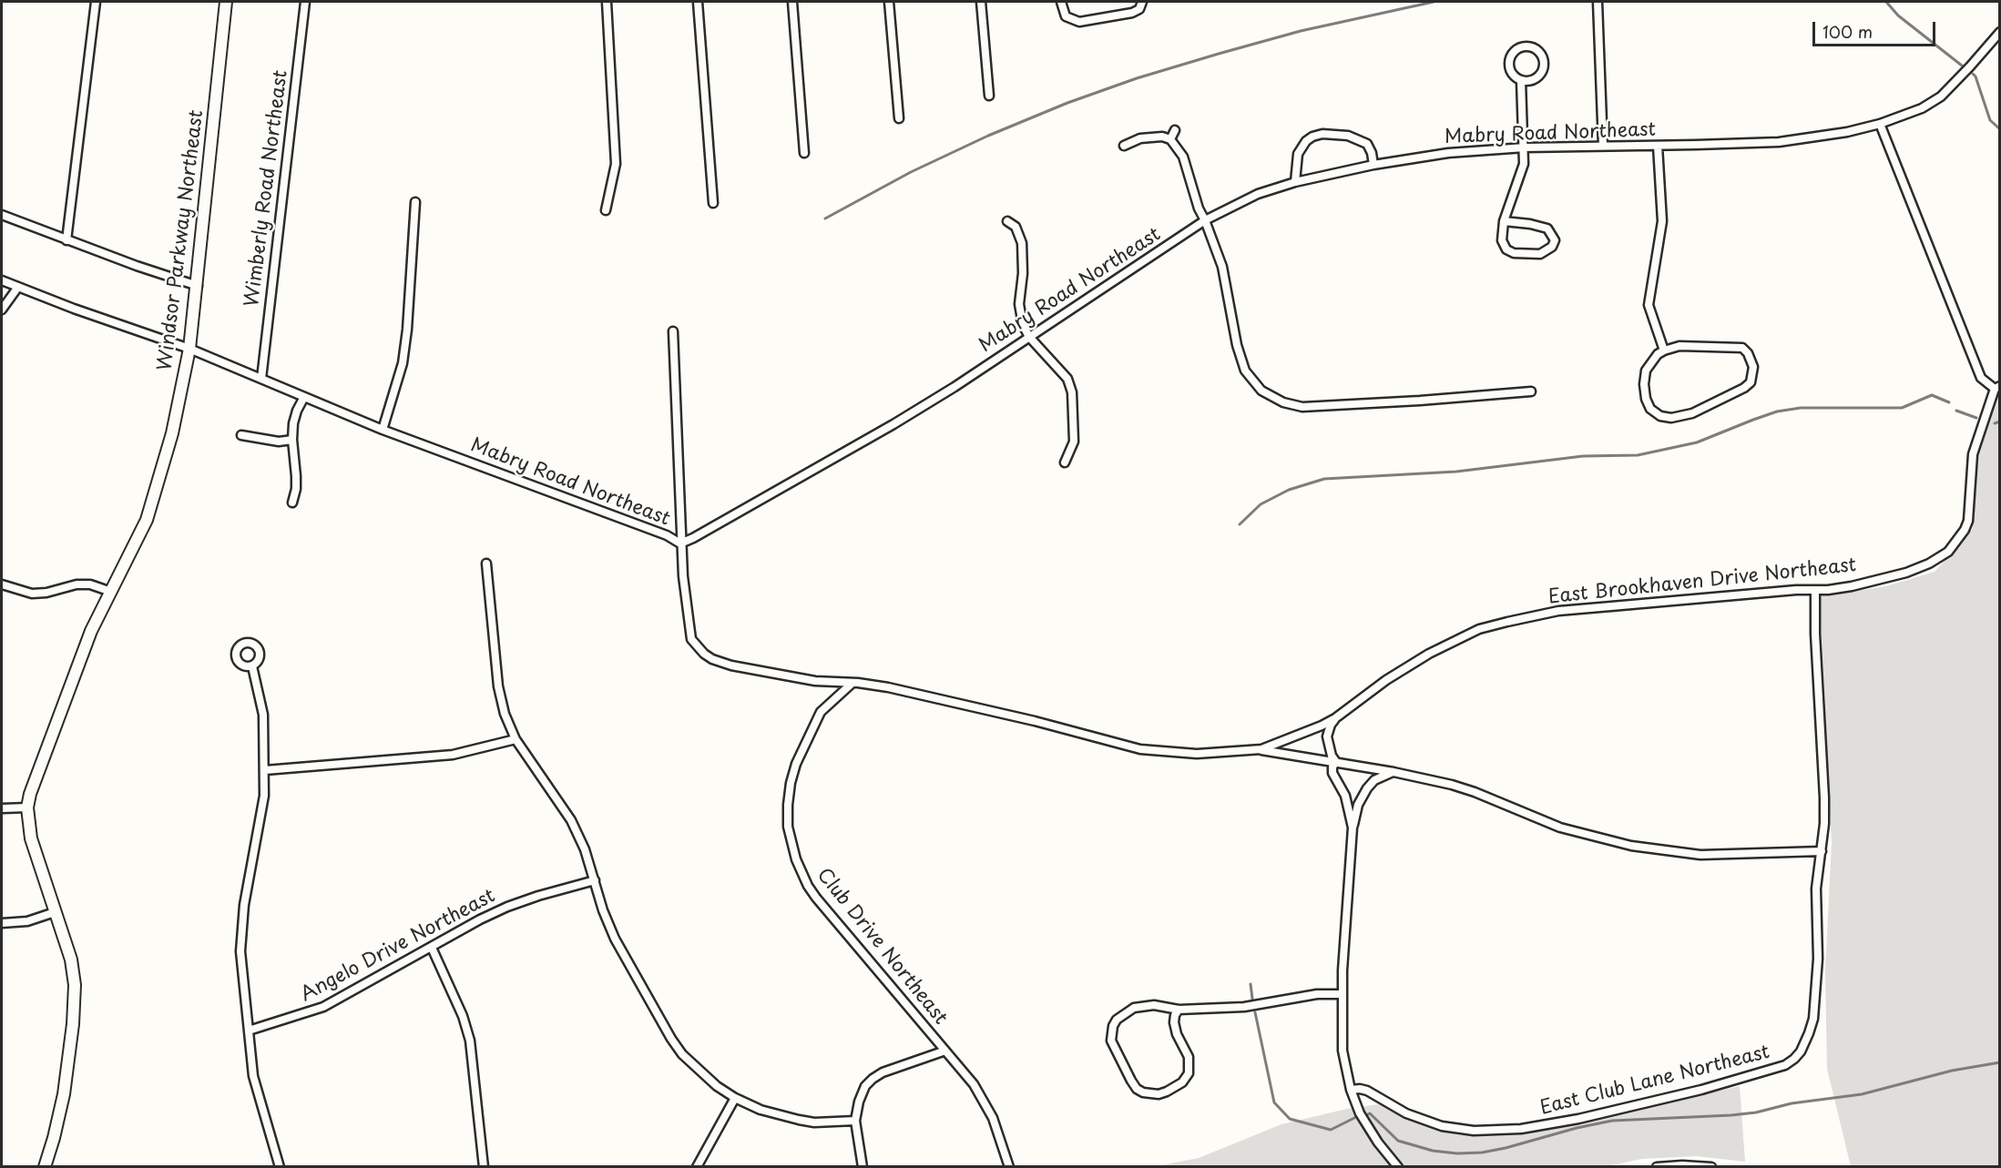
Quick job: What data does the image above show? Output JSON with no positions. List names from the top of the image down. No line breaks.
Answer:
{"streets":{"street":["Mabry Road Northeast","Wimberly Road Northeast","Windsor Parkway Northeast","East Brookhaven Drive Northeast","Angelo Drive Northeast","Club Drive Northeast","East Club Lane Northeast"]},"crossings":[["Mabry Road Northeast","Wimberly Road Northeast"],["Mabry Road Northeast","Windsor Parkway Northeast"],["Mabry Road Northeast","East Brookhaven Drive Northeast"],["East Brookhaven Drive Northeast","Club Drive Northeast"],["East Brookhaven Drive Northeast","East Club Lane Northeast"]],"scale_bar":"100 m"}
